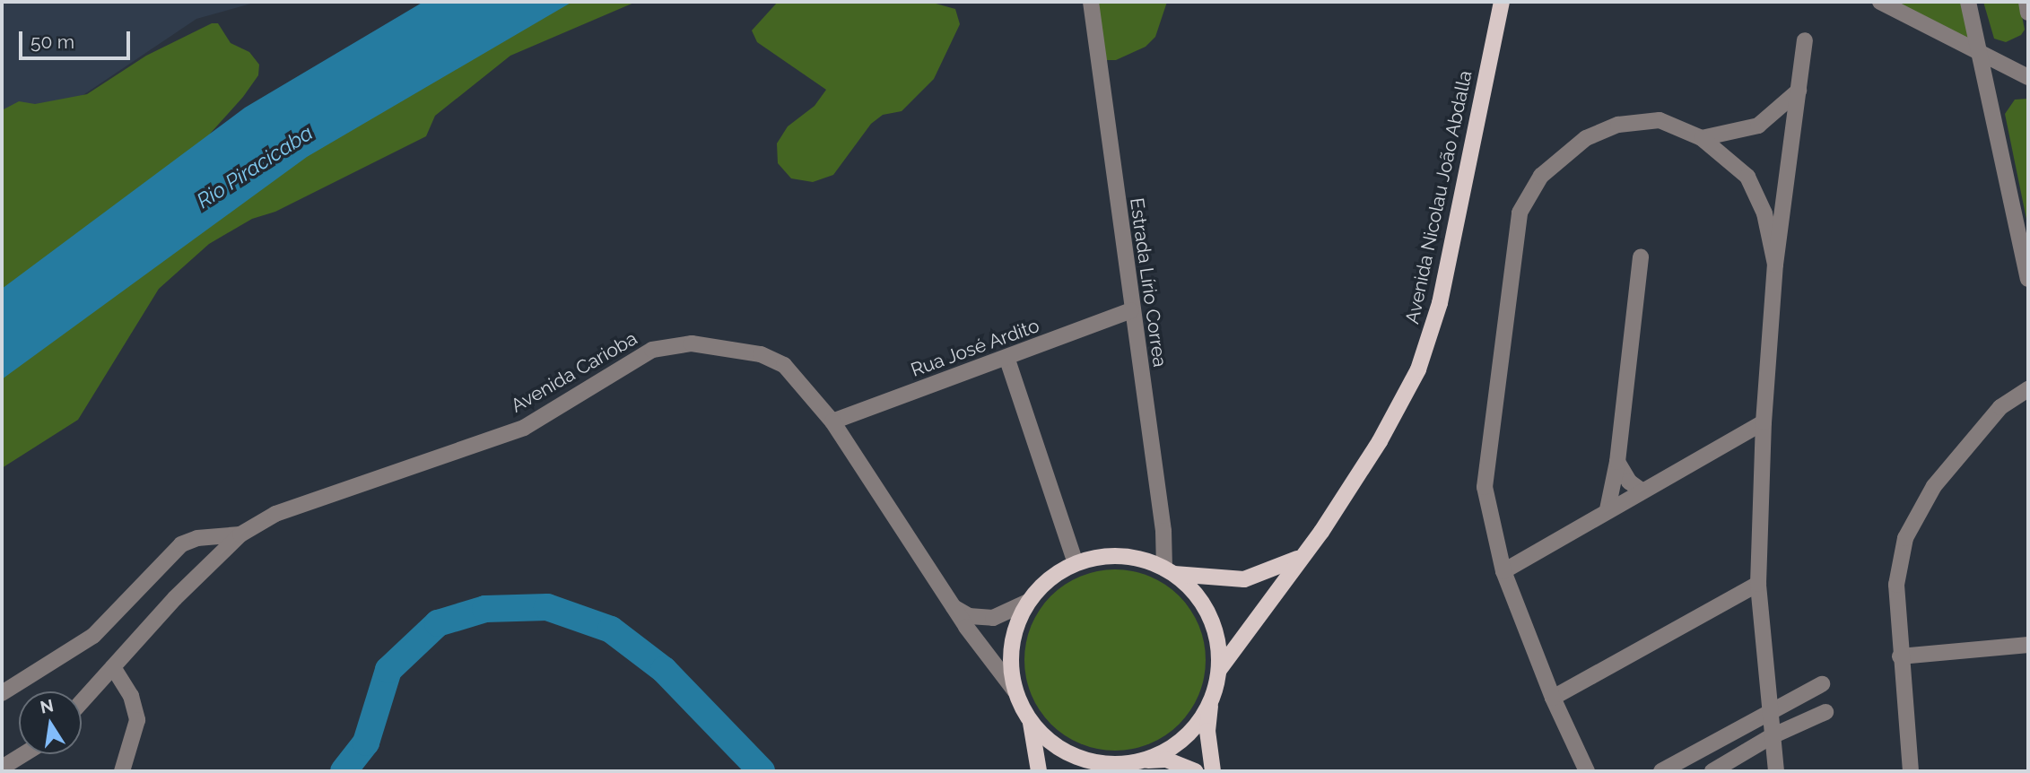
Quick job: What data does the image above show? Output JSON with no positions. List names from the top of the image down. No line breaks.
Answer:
{"streets":{"main road":["Avenida Nicolau João Abdalla"],"street":["Estrada Lírio Correa","Rua José Ardito","Avenida Carioba"]},"crossings":[["Avenida Nicolau João Abdalla","Estrada Lírio Correa"],["Avenida Nicolau João Abdalla","Avenida Carioba"],["Estrada Lírio Correa","Rua José Ardito"],["Estrada Lírio Correa","Avenida Carioba"],["Rua José Ardito","Avenida Carioba"]],"water":["Rio Piracicaba"],"scale_bar":"50 m","north":"top"}
